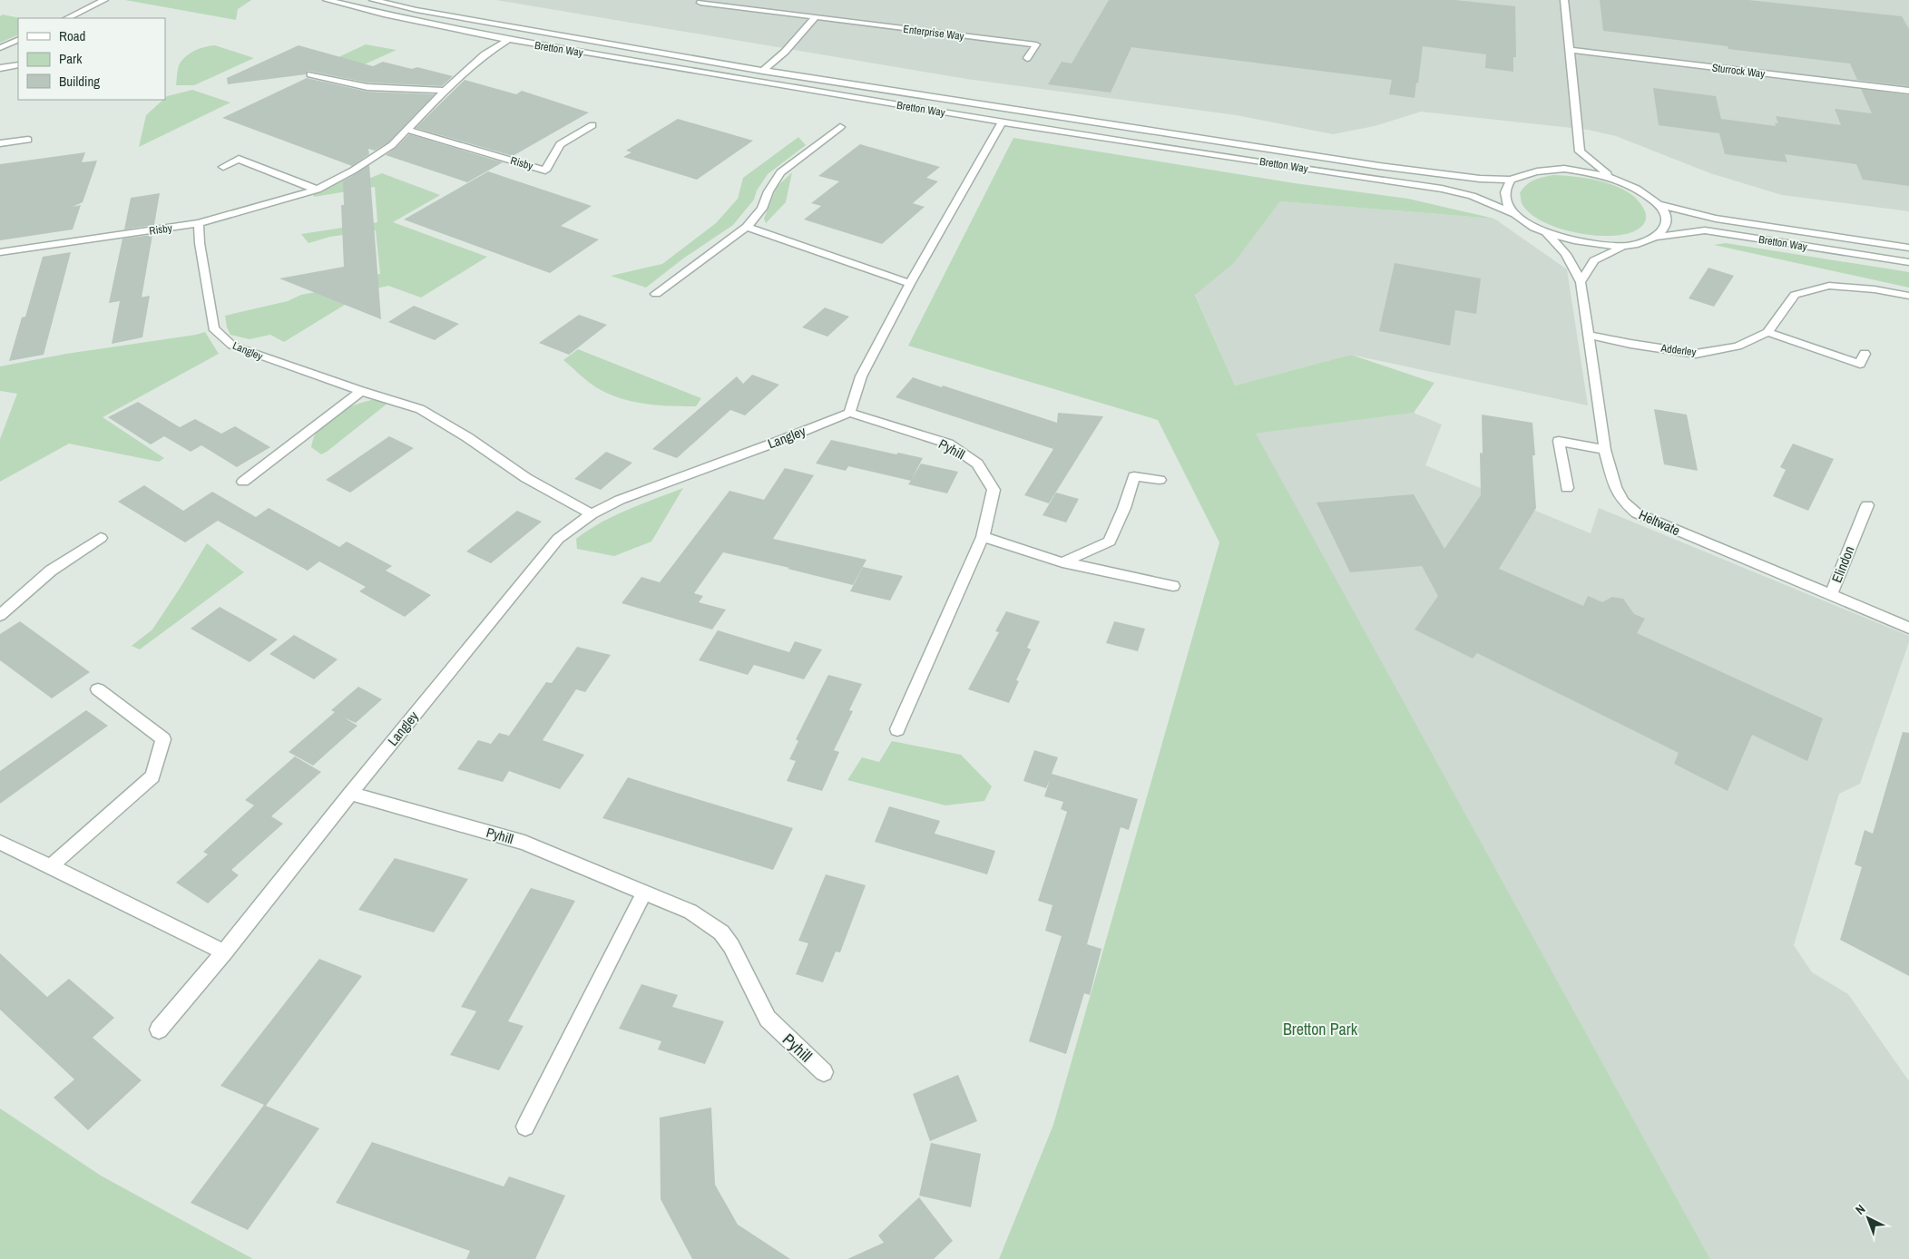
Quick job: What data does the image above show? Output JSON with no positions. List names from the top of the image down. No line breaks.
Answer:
{"streets":{"street":["Enterprise Way","Bretton Way","Sturrock Way","Risby","Adderley","Langley","Pyhill","Heltwate","Elindon"]},"crossings":[["Bretton Way","Risby"],["Bretton Way","Heltwate"],["Risby","Langley"],["Adderley","Heltwate"],["Langley","Pyhill"],["Heltwate","Elindon"]],"parks":["Bretton Park"],"legend":["Road","Park","Building"],"north":"top left"}
